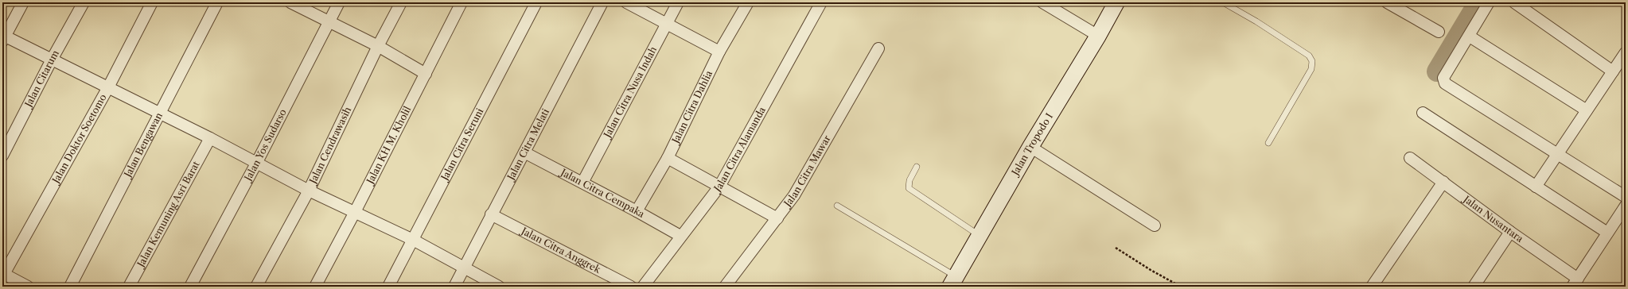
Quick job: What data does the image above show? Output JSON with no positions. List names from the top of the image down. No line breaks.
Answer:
{"streets":{"street":["Jalan Citarum","Jalan Citra Nusa Indah","Jalan Citra Dahlia","Jalan Doktor Soetomo","Jalan Bengawan","Jalan Citra Seruni","Jalan Citra Melati","Jalan Tropodo I","Jalan Yos Sudarso","Jalan Cendrawasih","Jalan KH M. Kholil","Jalan Citra Alamanda","Jalan Citra Mawar","Jalan Citra Cempaka","Jalan Kemuning Asri Barat","Jalan Nusantara","Jalan Citra Anggrek"]},"crossings":[["Jalan Citra Nusa Indah","Jalan Citra Cempaka"],["Jalan Citra Dahlia","Jalan Citra Cempaka"],["Jalan Citra Melati","Jalan Citra Cempaka"],["Jalan Citra Melati","Jalan Citra Anggrek"],["Jalan Citra Alamanda","Jalan Citra Cempaka"]]}
